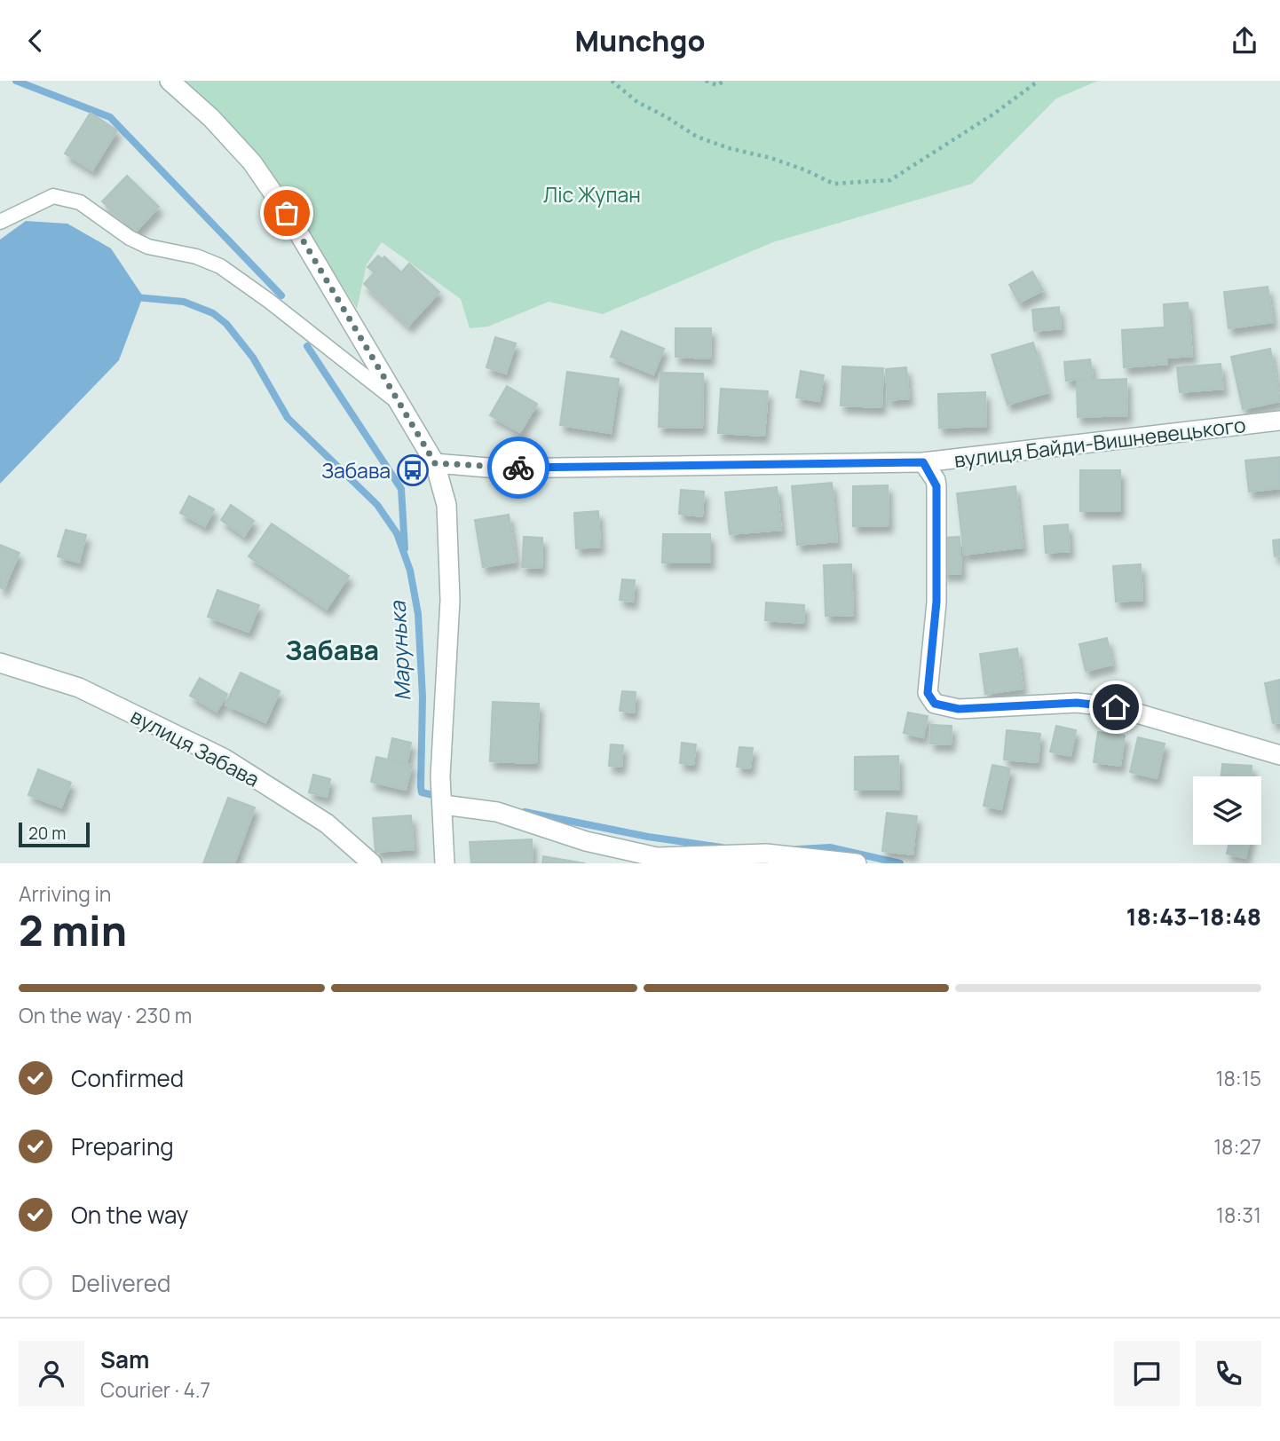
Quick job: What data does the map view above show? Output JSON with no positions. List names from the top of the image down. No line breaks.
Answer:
{"streets":{"street":["вулиця Байди-Вишневецького","вулиця Забава"]},"districts":["Забава"],"water":["Марунька"],"parks":["Ліс Жупан"],"places":{"bus stop":["Забава"]},"scale_bar":"20 m","page":{"header":"Munchgo","scale":"20 m","heading":["2 min","Arriving in","18:43–18:48"],"panel":["Sam","Courier · 4.7"],"bar":"On the way · 230 m","list":[["Confirmed","18:15"],["Preparing","18:27"],["On the way","18:31"],"Delivered"]}}
